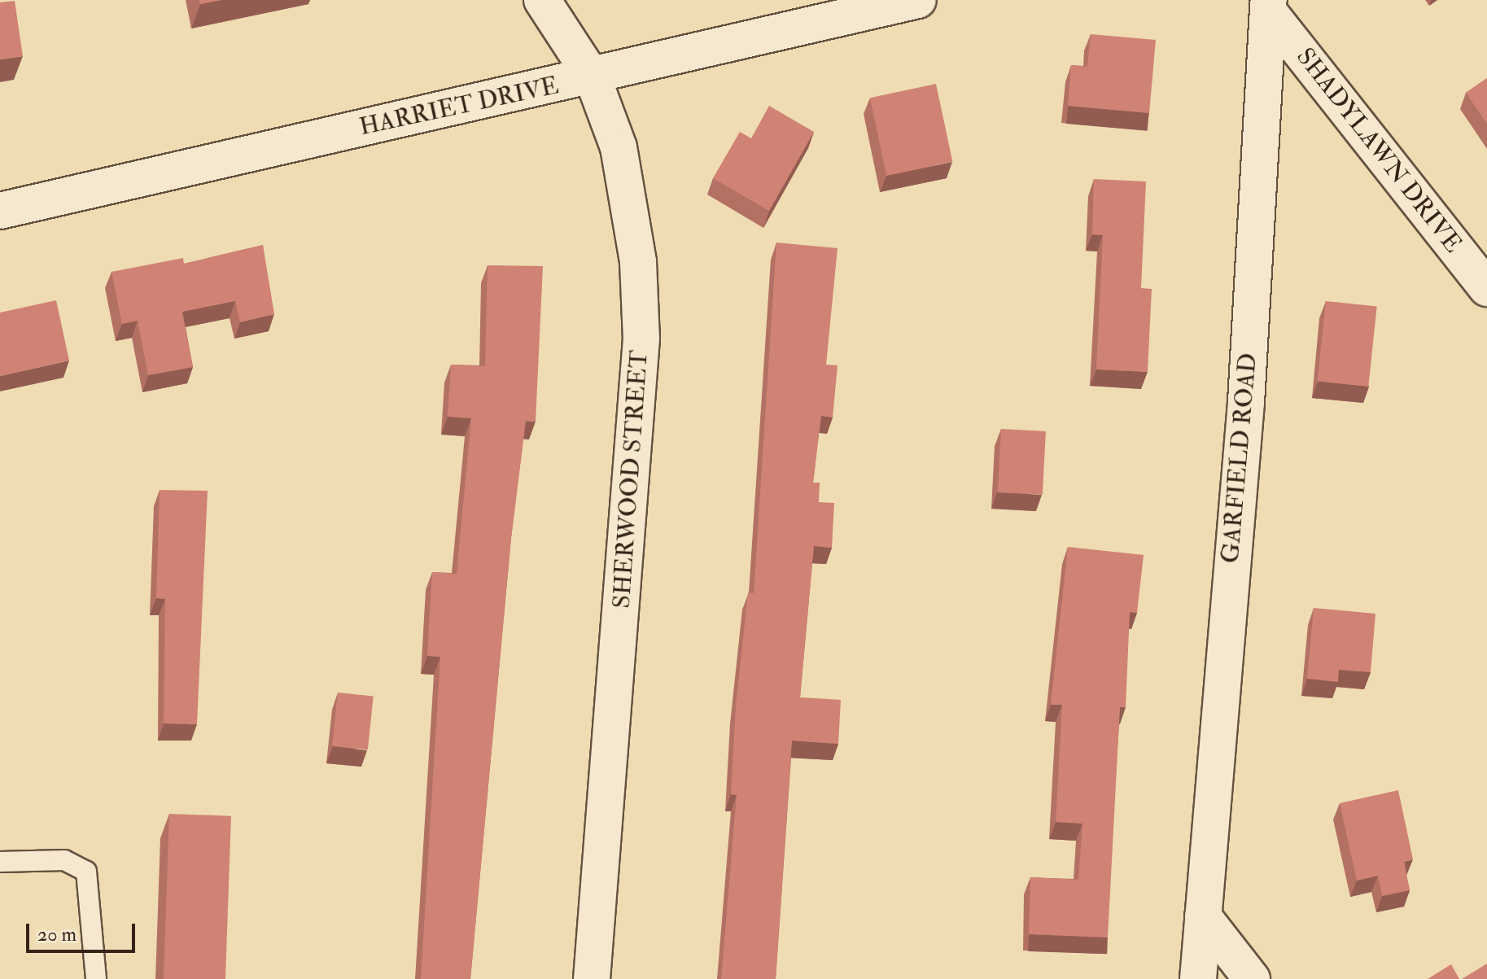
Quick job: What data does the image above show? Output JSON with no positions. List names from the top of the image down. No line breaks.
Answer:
{"streets":{"street":["HARRIET DRIVE","SHADYLAWN DRIVE","GARFIELD ROAD","SHERWOOD STREET"]},"crossings":[["HARRIET DRIVE","SHERWOOD STREET"],["SHADYLAWN DRIVE","GARFIELD ROAD"]],"scale_bar":"20 m"}
